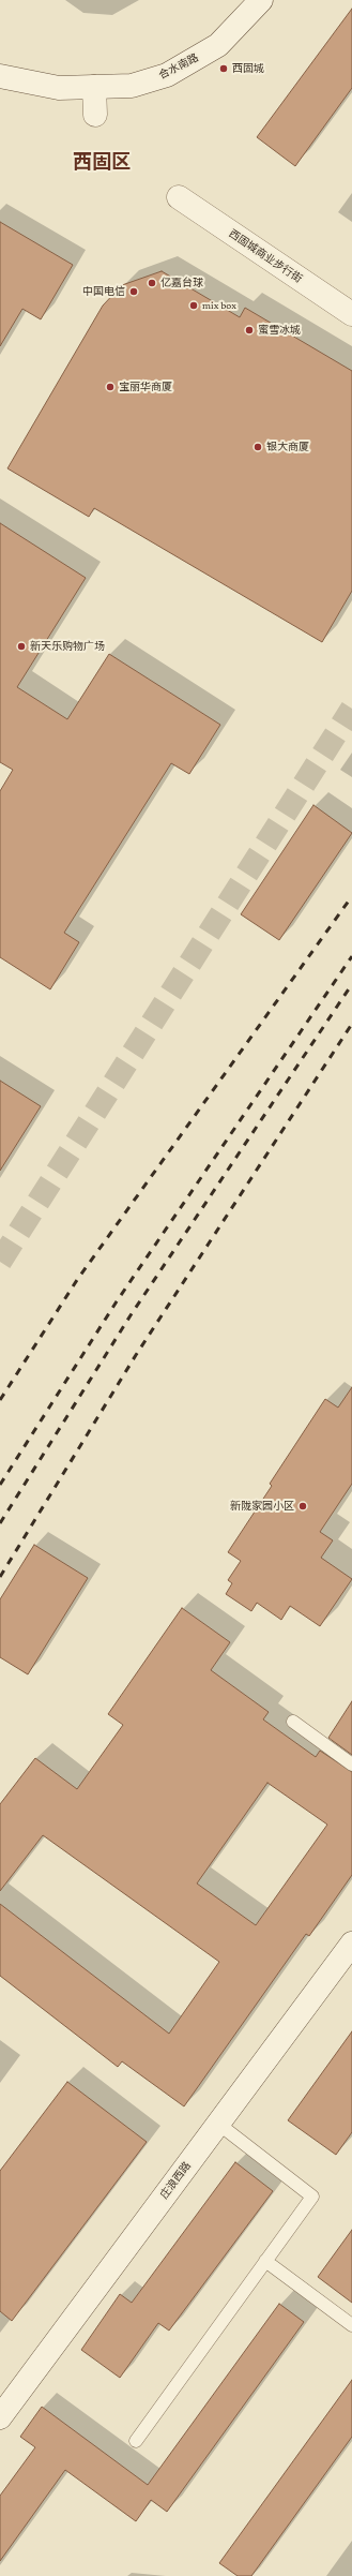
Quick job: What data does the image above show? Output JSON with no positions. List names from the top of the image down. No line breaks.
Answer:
{"streets":{"street":["合水南路","西固城商业步行街","庄浪西路"]},"districts":["西固区"],"places":["西固城","亿嘉台球","中国电信","mix box","蜜雪冰城","宝丽华商厦","银大商厦","新天乐购物广场","新陇家园小区"]}
